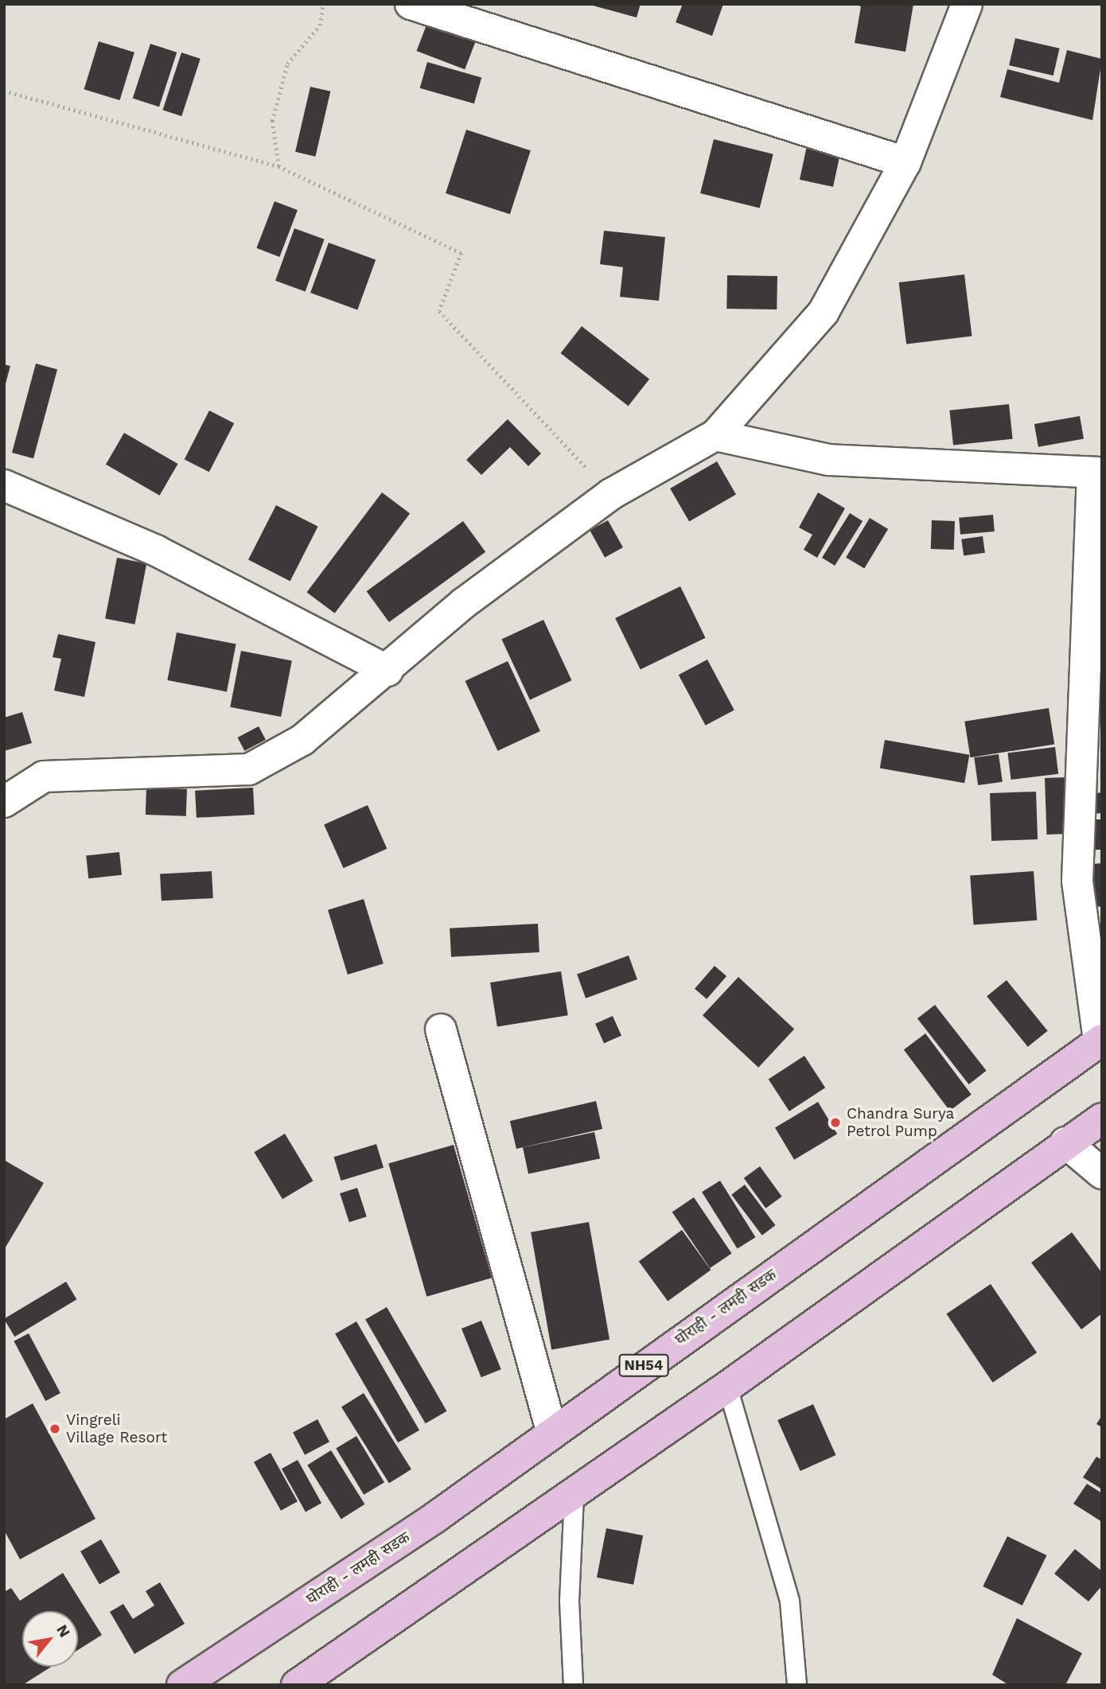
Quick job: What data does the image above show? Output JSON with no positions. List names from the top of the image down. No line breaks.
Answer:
{"streets":{"main road":["घोराही - लमही सडक","NH54"]},"places":["Chandra Surya Petrol Pump","Vingreli Village Resort"],"north":"top right"}
